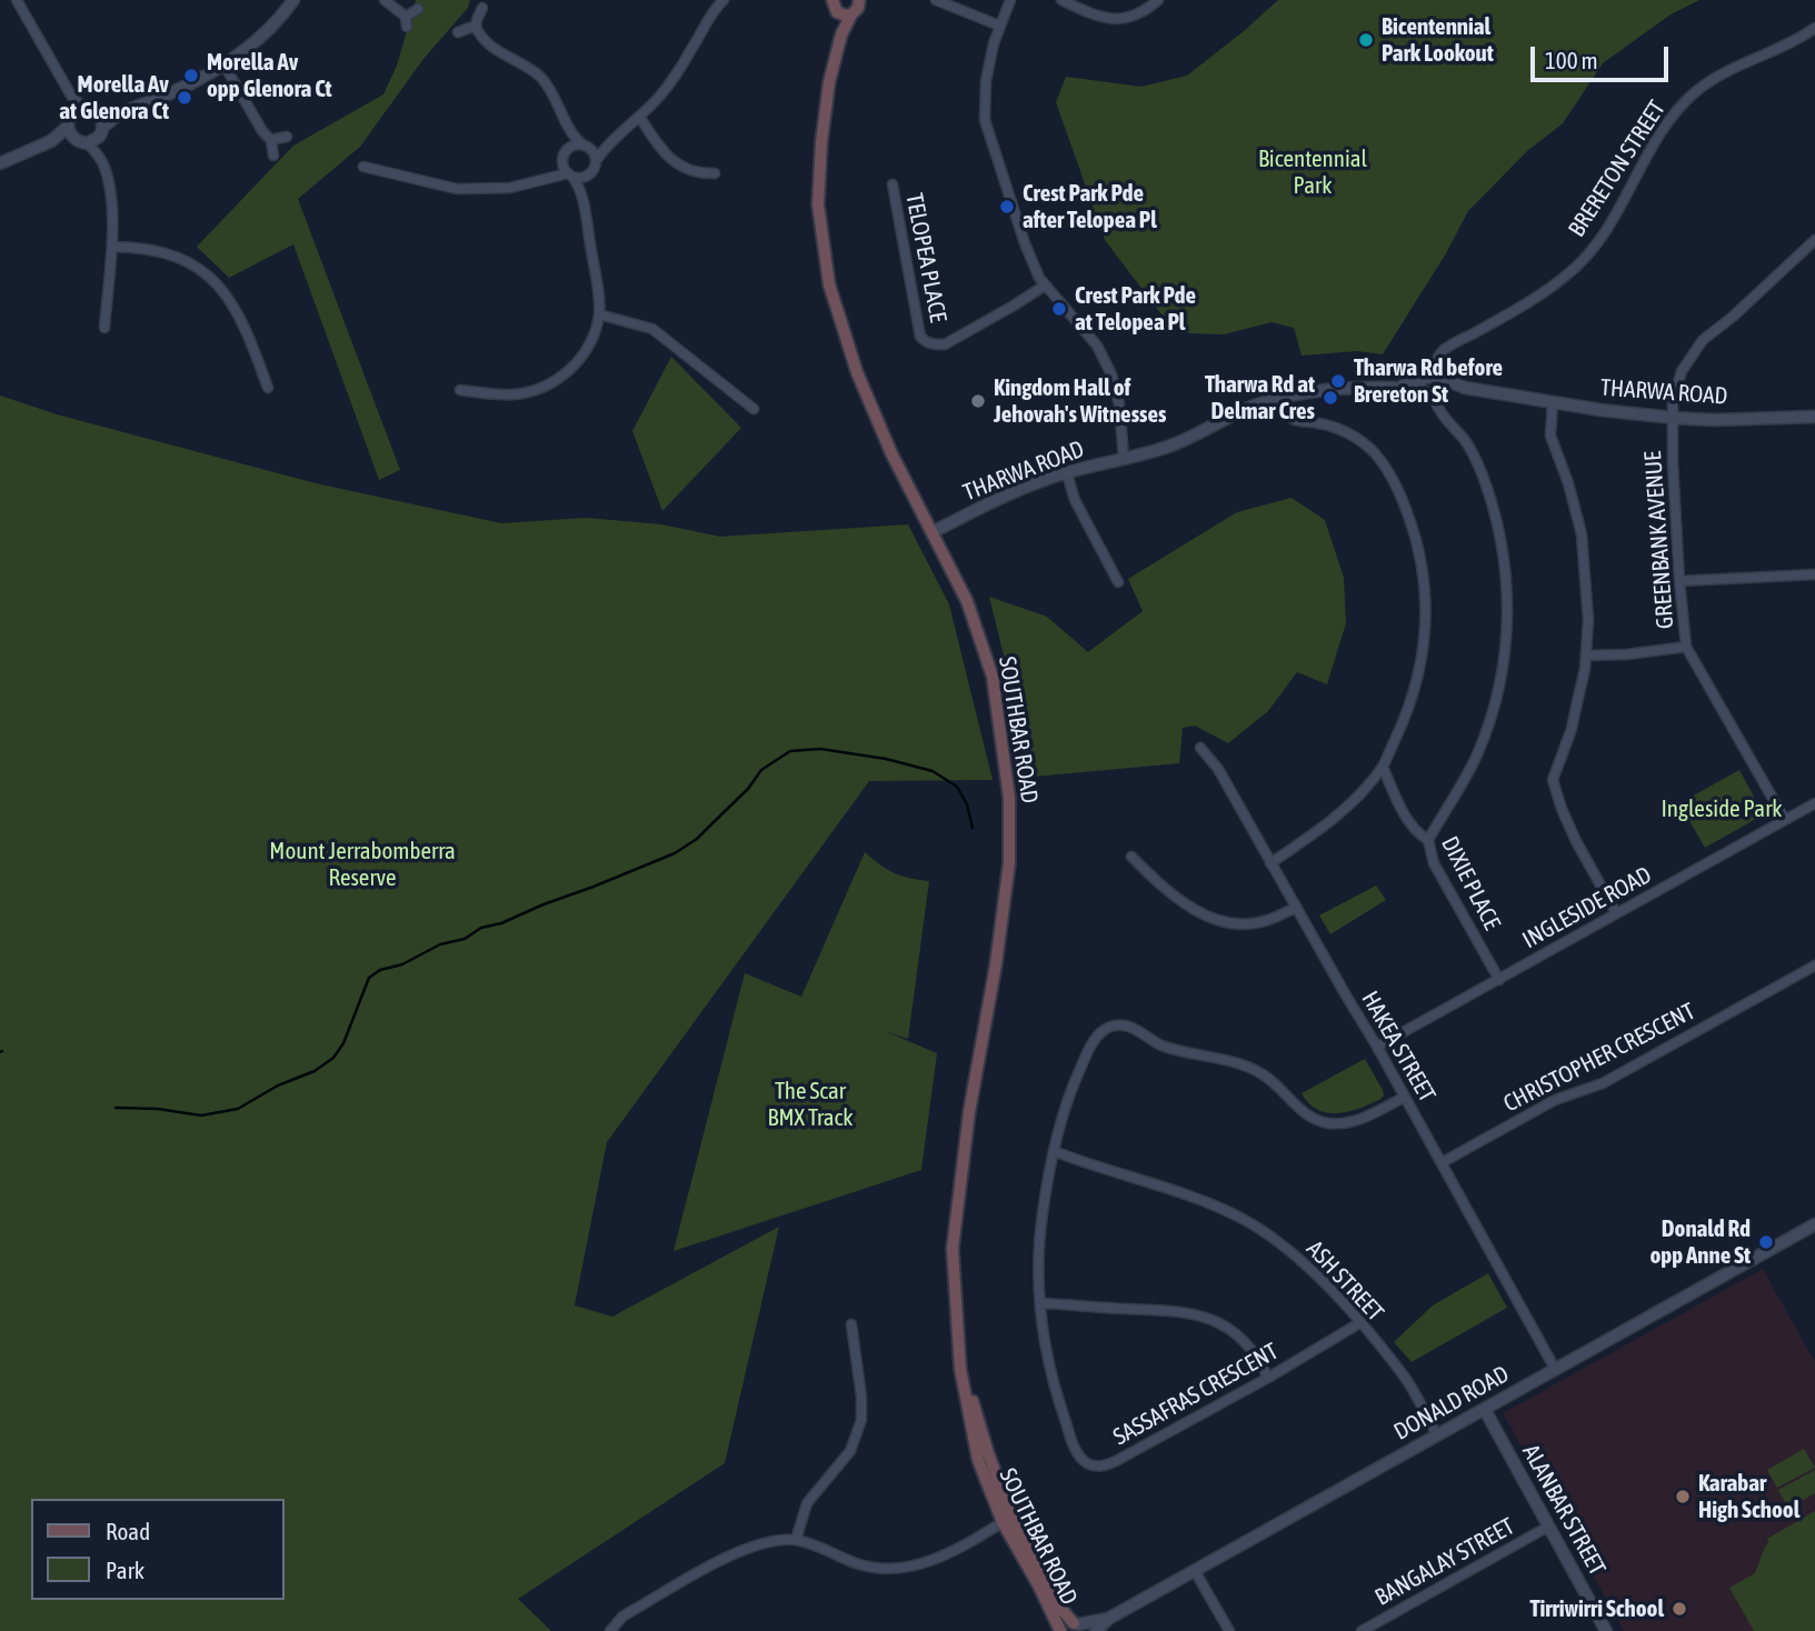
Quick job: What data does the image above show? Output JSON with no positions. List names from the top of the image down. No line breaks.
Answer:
{"streets":{"main road":["SOUTHBAR ROAD"],"street":["BRERETON STREET","TELOPEA PLACE","THARWA ROAD","GREENBANK AVENUE","DIXIE PLACE","INGLESIDE ROAD","HAKEA STREET","CHRISTOPHER CRESCENT","ASH STREET","SASSAFRAS CRESCENT","DONALD ROAD","ALANBAR STREET","BANGALAY STREET"]},"crossings":[["BRERETON STREET","THARWA ROAD"],["THARWA ROAD","GREENBANK AVENUE"],["THARWA ROAD","SOUTHBAR ROAD"],["GREENBANK AVENUE","INGLESIDE ROAD"],["SOUTHBAR ROAD","DONALD ROAD"],["DIXIE PLACE","INGLESIDE ROAD"],["INGLESIDE ROAD","HAKEA STREET"],["HAKEA STREET","CHRISTOPHER CRESCENT"],["HAKEA STREET","SASSAFRAS CRESCENT"],["HAKEA STREET","DONALD ROAD"],["ASH STREET","SASSAFRAS CRESCENT"],["ASH STREET","DONALD ROAD"],["DONALD ROAD","ALANBAR STREET"],["ALANBAR STREET","BANGALAY STREET"]],"parks":["Bicentennial Park","Ingleside Park","Mount Jerrabomberra Reserve","The Scar BMX Track"],"places":["Bicentennial Park Lookout","Morella Av opp Glenora Ct","Morella Av at Glenora Ct","Crest Park Pde after Telopea Pl","Crest Park Pde at Telopea Pl","Tharwa Rd before Brereton St","Tharwa Rd at Delmar Cres","Kingdom Hall of Jehovah's Witnesses","Donald Rd opp Anne St","Karabar High School","Tirriwirri School"],"legend":["Road","Park"],"scale_bar":"100 m"}
